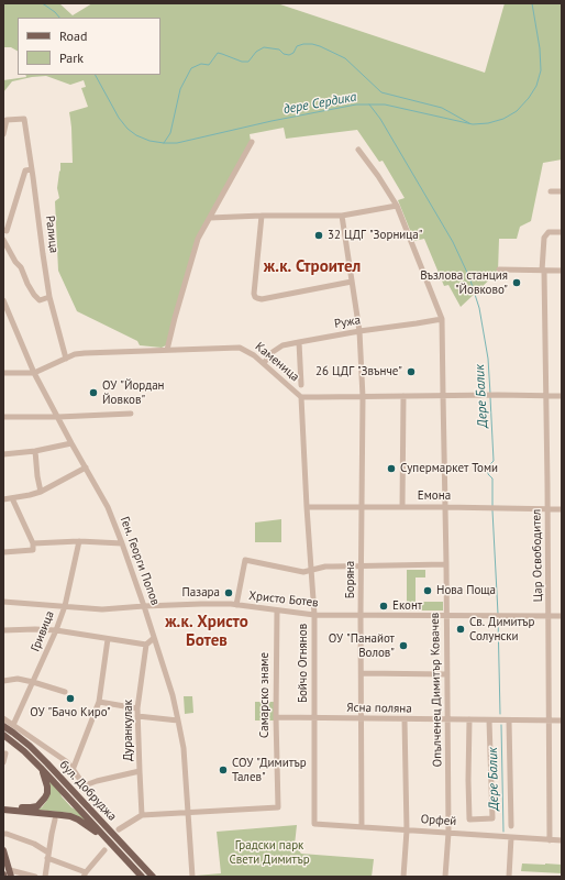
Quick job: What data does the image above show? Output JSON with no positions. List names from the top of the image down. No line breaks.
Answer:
{"streets":{"main road":["бул. Добруджа"],"street":["Ралица","Ружа","Каменица","Емона","Цар Освободител","Ген. Георги Попов","Боряна","Христо Ботев","Гривица","Бойчо Огнянов","Опълченец Димитър Ковачев","Самарско знаме","Ясна поляна","Дуранкулак","Орфей"]},"crossings":[["Ралица","Каменица"],["Ружа","Каменица"],["Ружа","Боряна"],["Ружа","Опълченец Димитър Ковачев"],["Каменица","Цар Освободител"],["Каменица","Ген. Георги Попов"],["Каменица","Боряна"],["Каменица","Бойчо Огнянов"],["Каменица","Опълченец Димитър Ковачев"],["Емона","Цар Освободител"],["Емона","Боряна"],["Емона","Бойчо Огнянов"],["Емона","Опълченец Димитър Ковачев"],["Цар Освободител","Христо Ботев"],["Цар Освободител","Ясна поляна"],["Цар Освободител","Орфей"],["Ген. Георги Попов","Христо Ботев"],["Ген. Георги Попов","Самарско знаме"],["Боряна","Христо Ботев"],["Боряна","Ясна поляна"],["Боряна","Орфей"],["Христо Ботев","Гривица"],["Христо Ботев","Бойчо Огнянов"],["Христо Ботев","Опълченец Димитър Ковачев"],["Христо Ботев","Самарско знаме"],["Бойчо Огнянов","Ясна поляна"],["Бойчо Огнянов","Орфей"],["Опълченец Димитър Ковачев","Ясна поляна"],["Опълченец Димитър Ковачев","Орфей"],["Самарско знаме","Ясна поляна"]],"districts":["ж.к. Строител","ж.к. Христо Ботев"],"water":["дере Сердика","Дере Балик"],"parks":["Градски парк Свети Димитър"],"places":["32 ЦДГ \"Зорница\"","Възлова станция \"Йовково\"","26 ЦДГ \"Звънче\"","ОУ \"Йордан Йовков\"","Супермаркет Томи","Нова Поща","Пазара","Еконт","Св. Димитър Солунски","ОУ \"Панайот Волов\"","ОУ \"Бачо Киро\"","СОУ \"Димитър Талев\""],"legend":["Road","Park"]}
